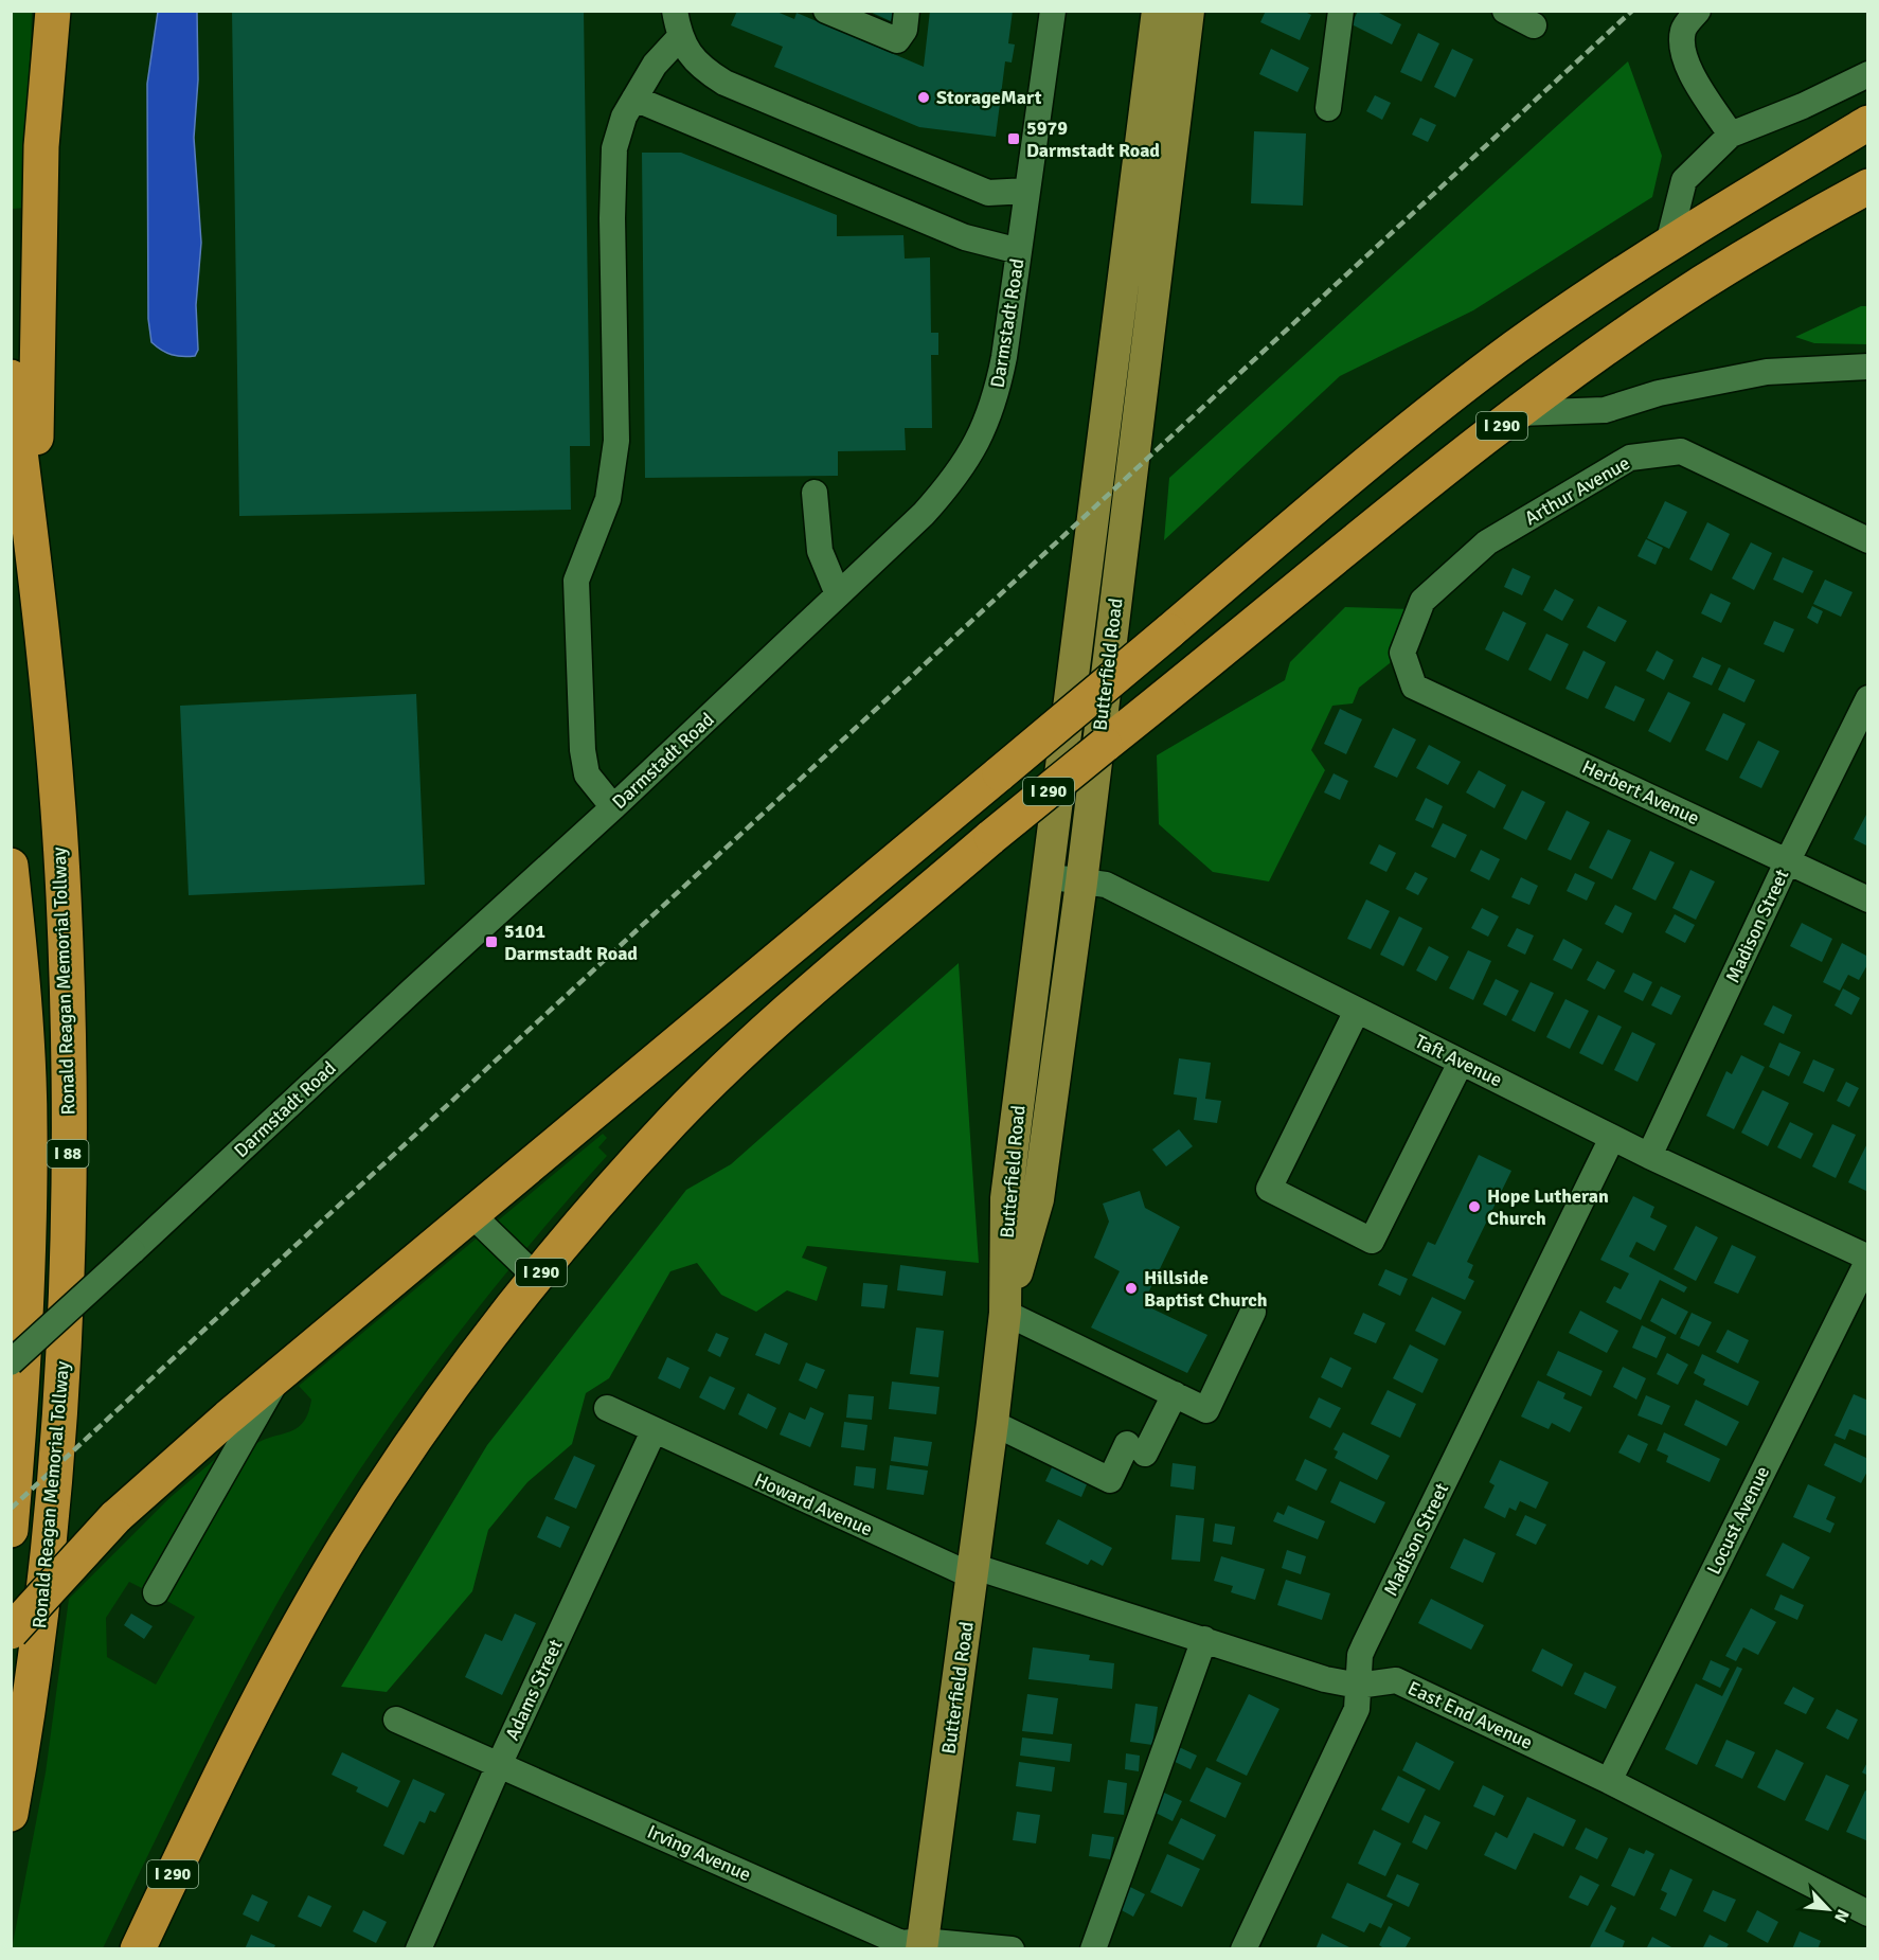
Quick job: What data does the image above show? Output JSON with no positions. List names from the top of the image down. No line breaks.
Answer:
{"streets":{"highway":["I 290","Ronald Reagan Memorial Tollway","I 88"],"main road":["Butterfield Road"],"street":["Darmstadt Road","Arthur Avenue","Herbert Avenue","Madison Street","Taft Avenue","Howard Avenue","Locust Avenue","Adams Street","East End Avenue","Irving Avenue"]},"crossings":[["Arthur Avenue","Herbert Avenue"],["Butterfield Road","Taft Avenue"],["Butterfield Road","Howard Avenue"],["Butterfield Road","East End Avenue"],["Butterfield Road","Irving Avenue"],["Herbert Avenue","Madison Street"],["Madison Street","Taft Avenue"],["Madison Street","East End Avenue"],["Taft Avenue","Locust Avenue"],["Howard Avenue","Adams Street"],["Howard Avenue","East End Avenue"],["Locust Avenue","East End Avenue"],["Adams Street","Irving Avenue"]],"places":{"other":["StorageMart","Hope Lutheran Church","Hillside Baptist Church"],"transit":["5979 Darmstadt Road","5101 Darmstadt Road"]},"north":"bottom right"}
